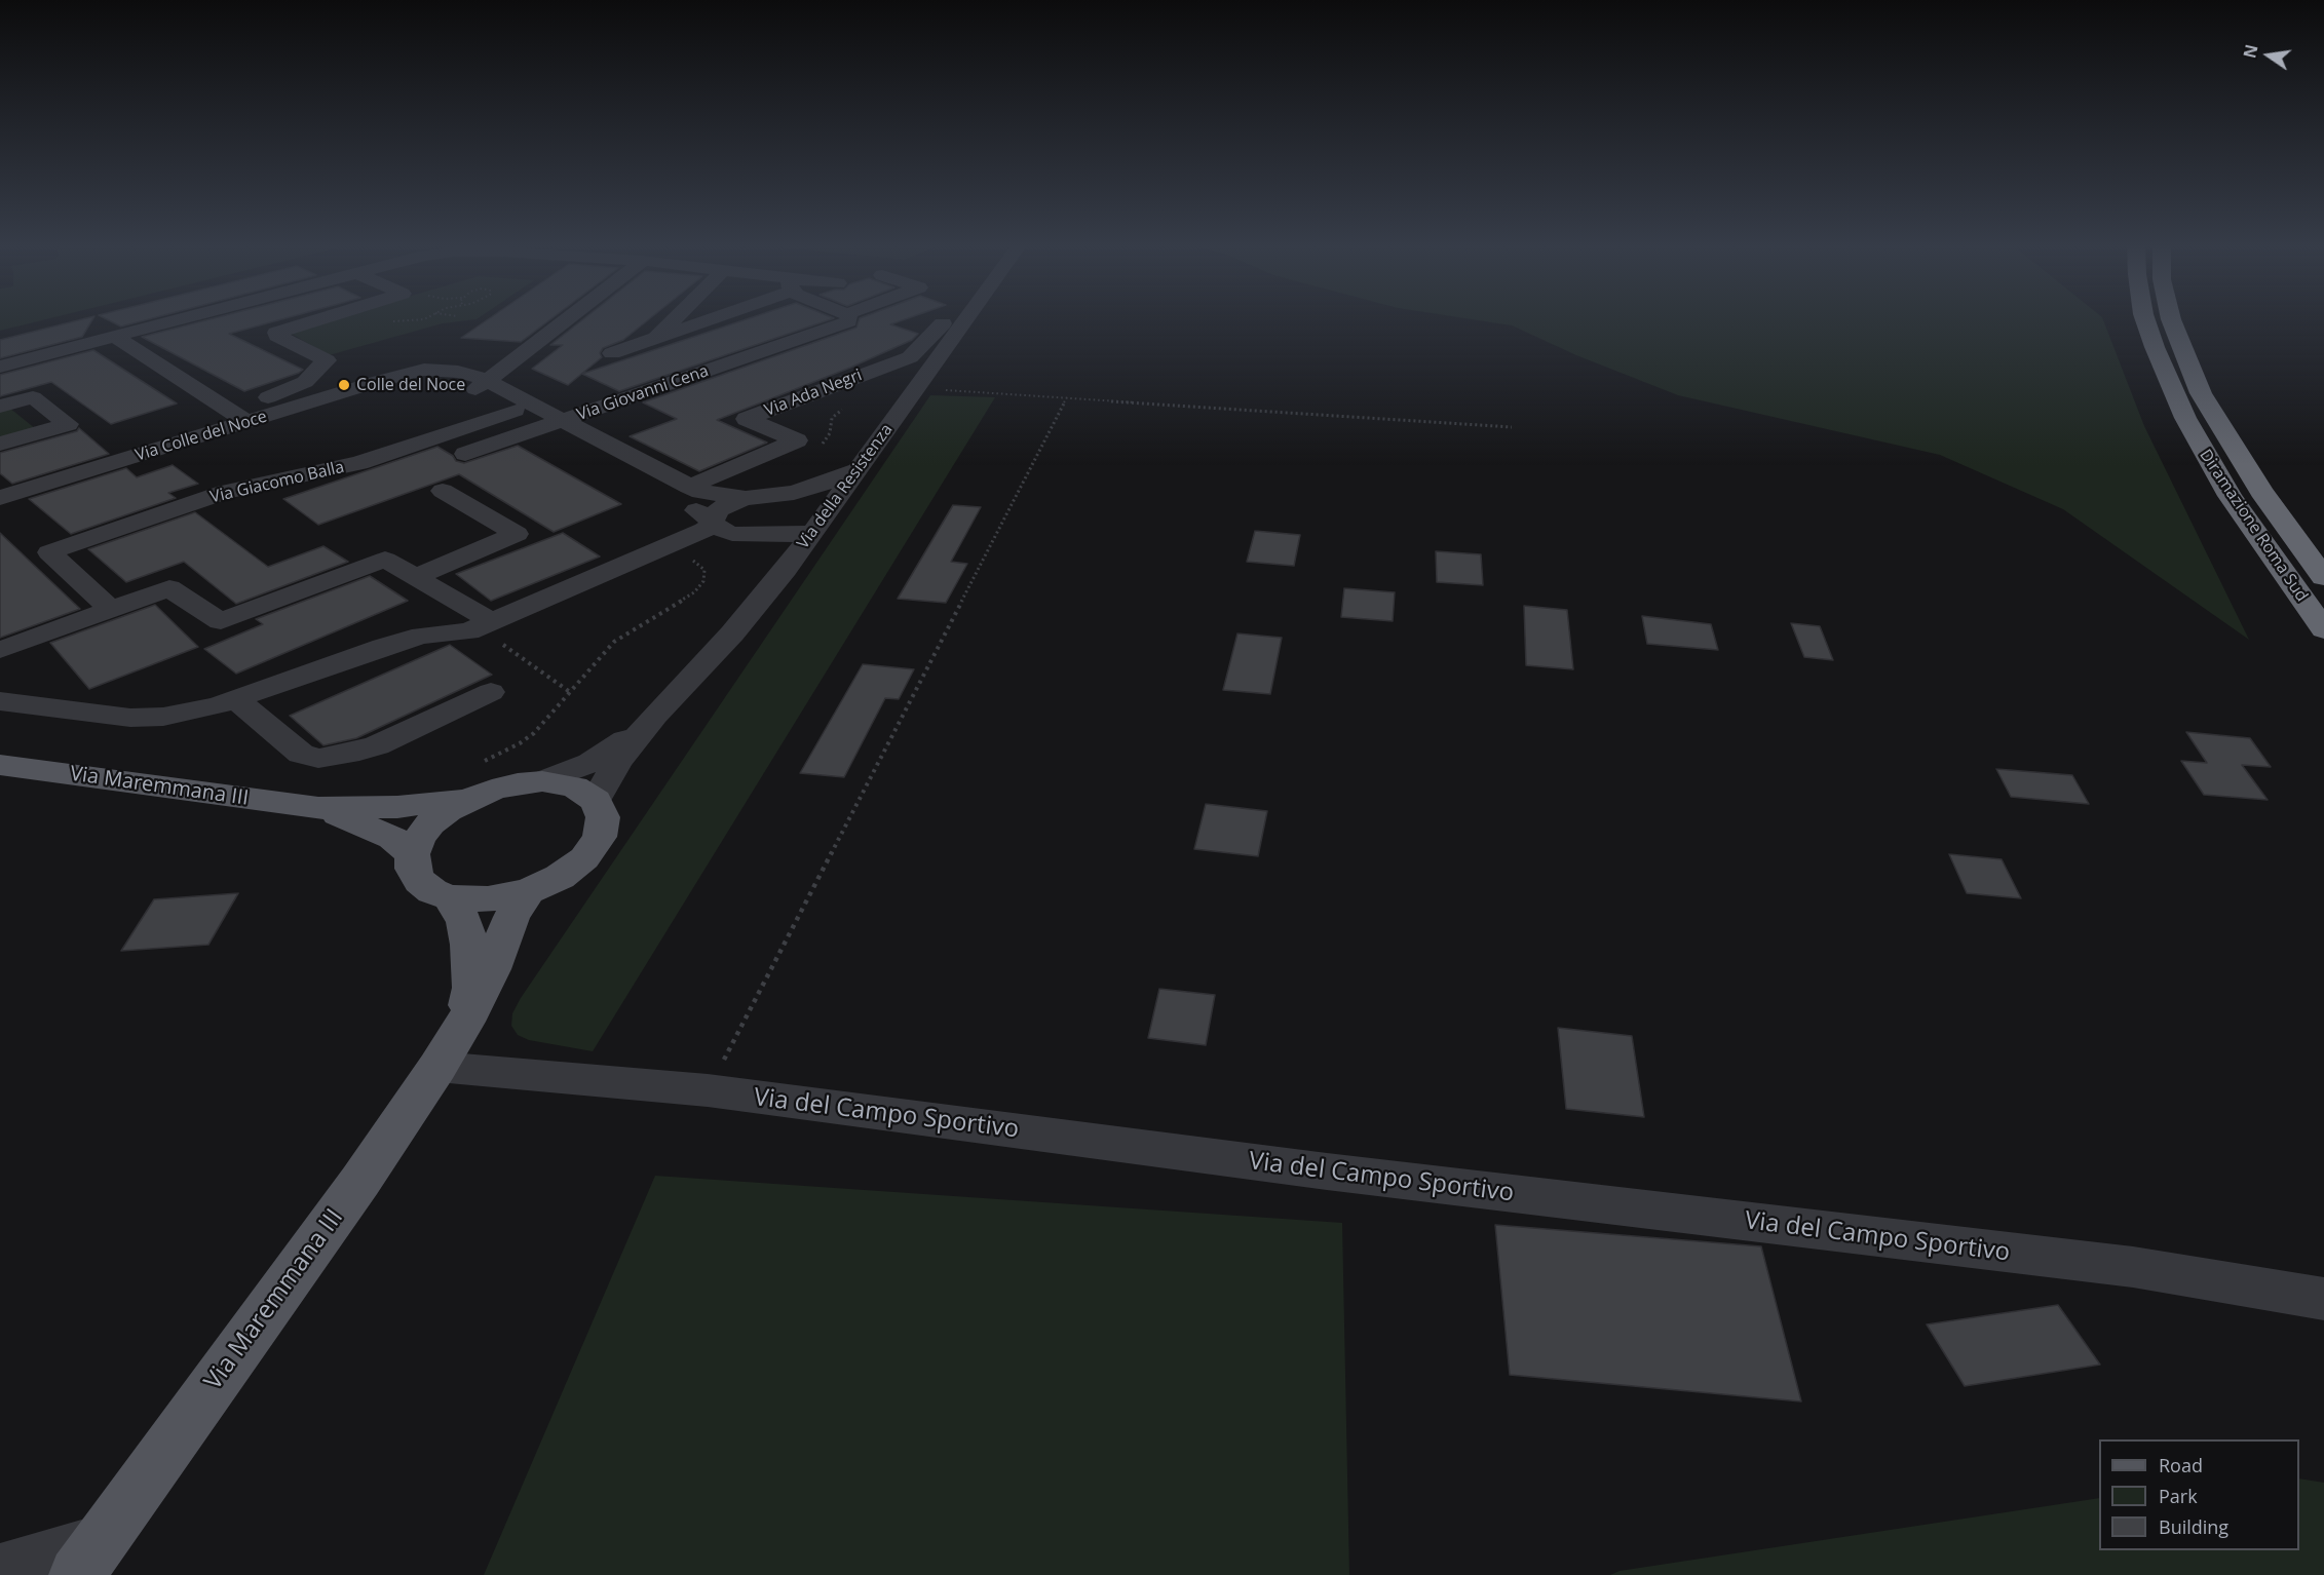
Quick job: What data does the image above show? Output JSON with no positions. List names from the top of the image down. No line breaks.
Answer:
{"streets":{"highway":["Diramazione Roma Sud"],"main road":["Via Maremmana III"],"street":["Via Giovanni Cena","Via Ada Negri","Via Colle del Noce","Via Giacomo Balla","Via della Resistenza","Via del Campo Sportivo"]},"crossings":[["Via Giovanni Cena","Via Colle del Noce"],["Via Ada Negri","Via Colle del Noce"],["Via Colle del Noce","Via Giacomo Balla"],["Via Colle del Noce","Via della Resistenza"],["Via della Resistenza","Via Maremmana III"],["Via Maremmana III","Via del Campo Sportivo"]],"places":["Colle del Noce"],"legend":["Road","Park","Building"],"north":"left"}
